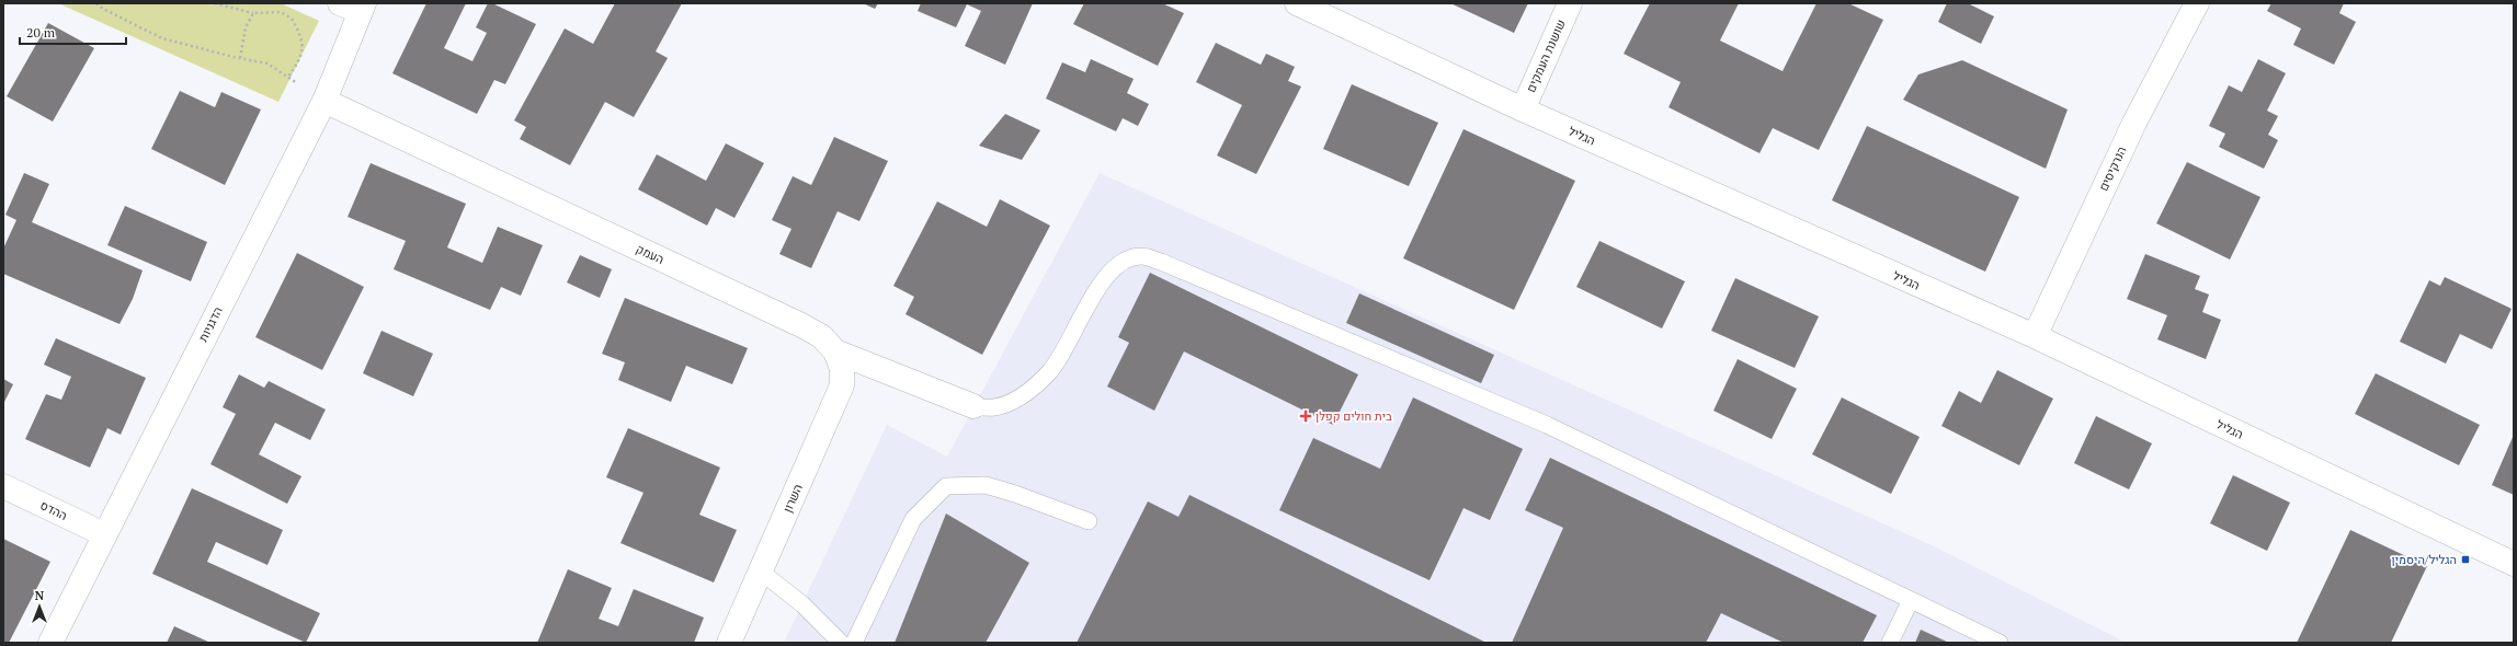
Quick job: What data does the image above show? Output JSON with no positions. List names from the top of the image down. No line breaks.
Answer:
{"streets":{"street":["שושנת העמקים","הגליל","הנרקיסים","העמק","הדגניות","השרון","ההדס"]},"crossings":[["שושנת העמקים","הגליל"],["הגליל","הנרקיסים"],["העמק","הדגניות"],["העמק","השרון"],["הדגניות","ההדס"]],"places":{"health":["בית חולים קפלן"],"transit":["הגליל/היסמין"]},"scale_bar":"20 m","north":"top"}
